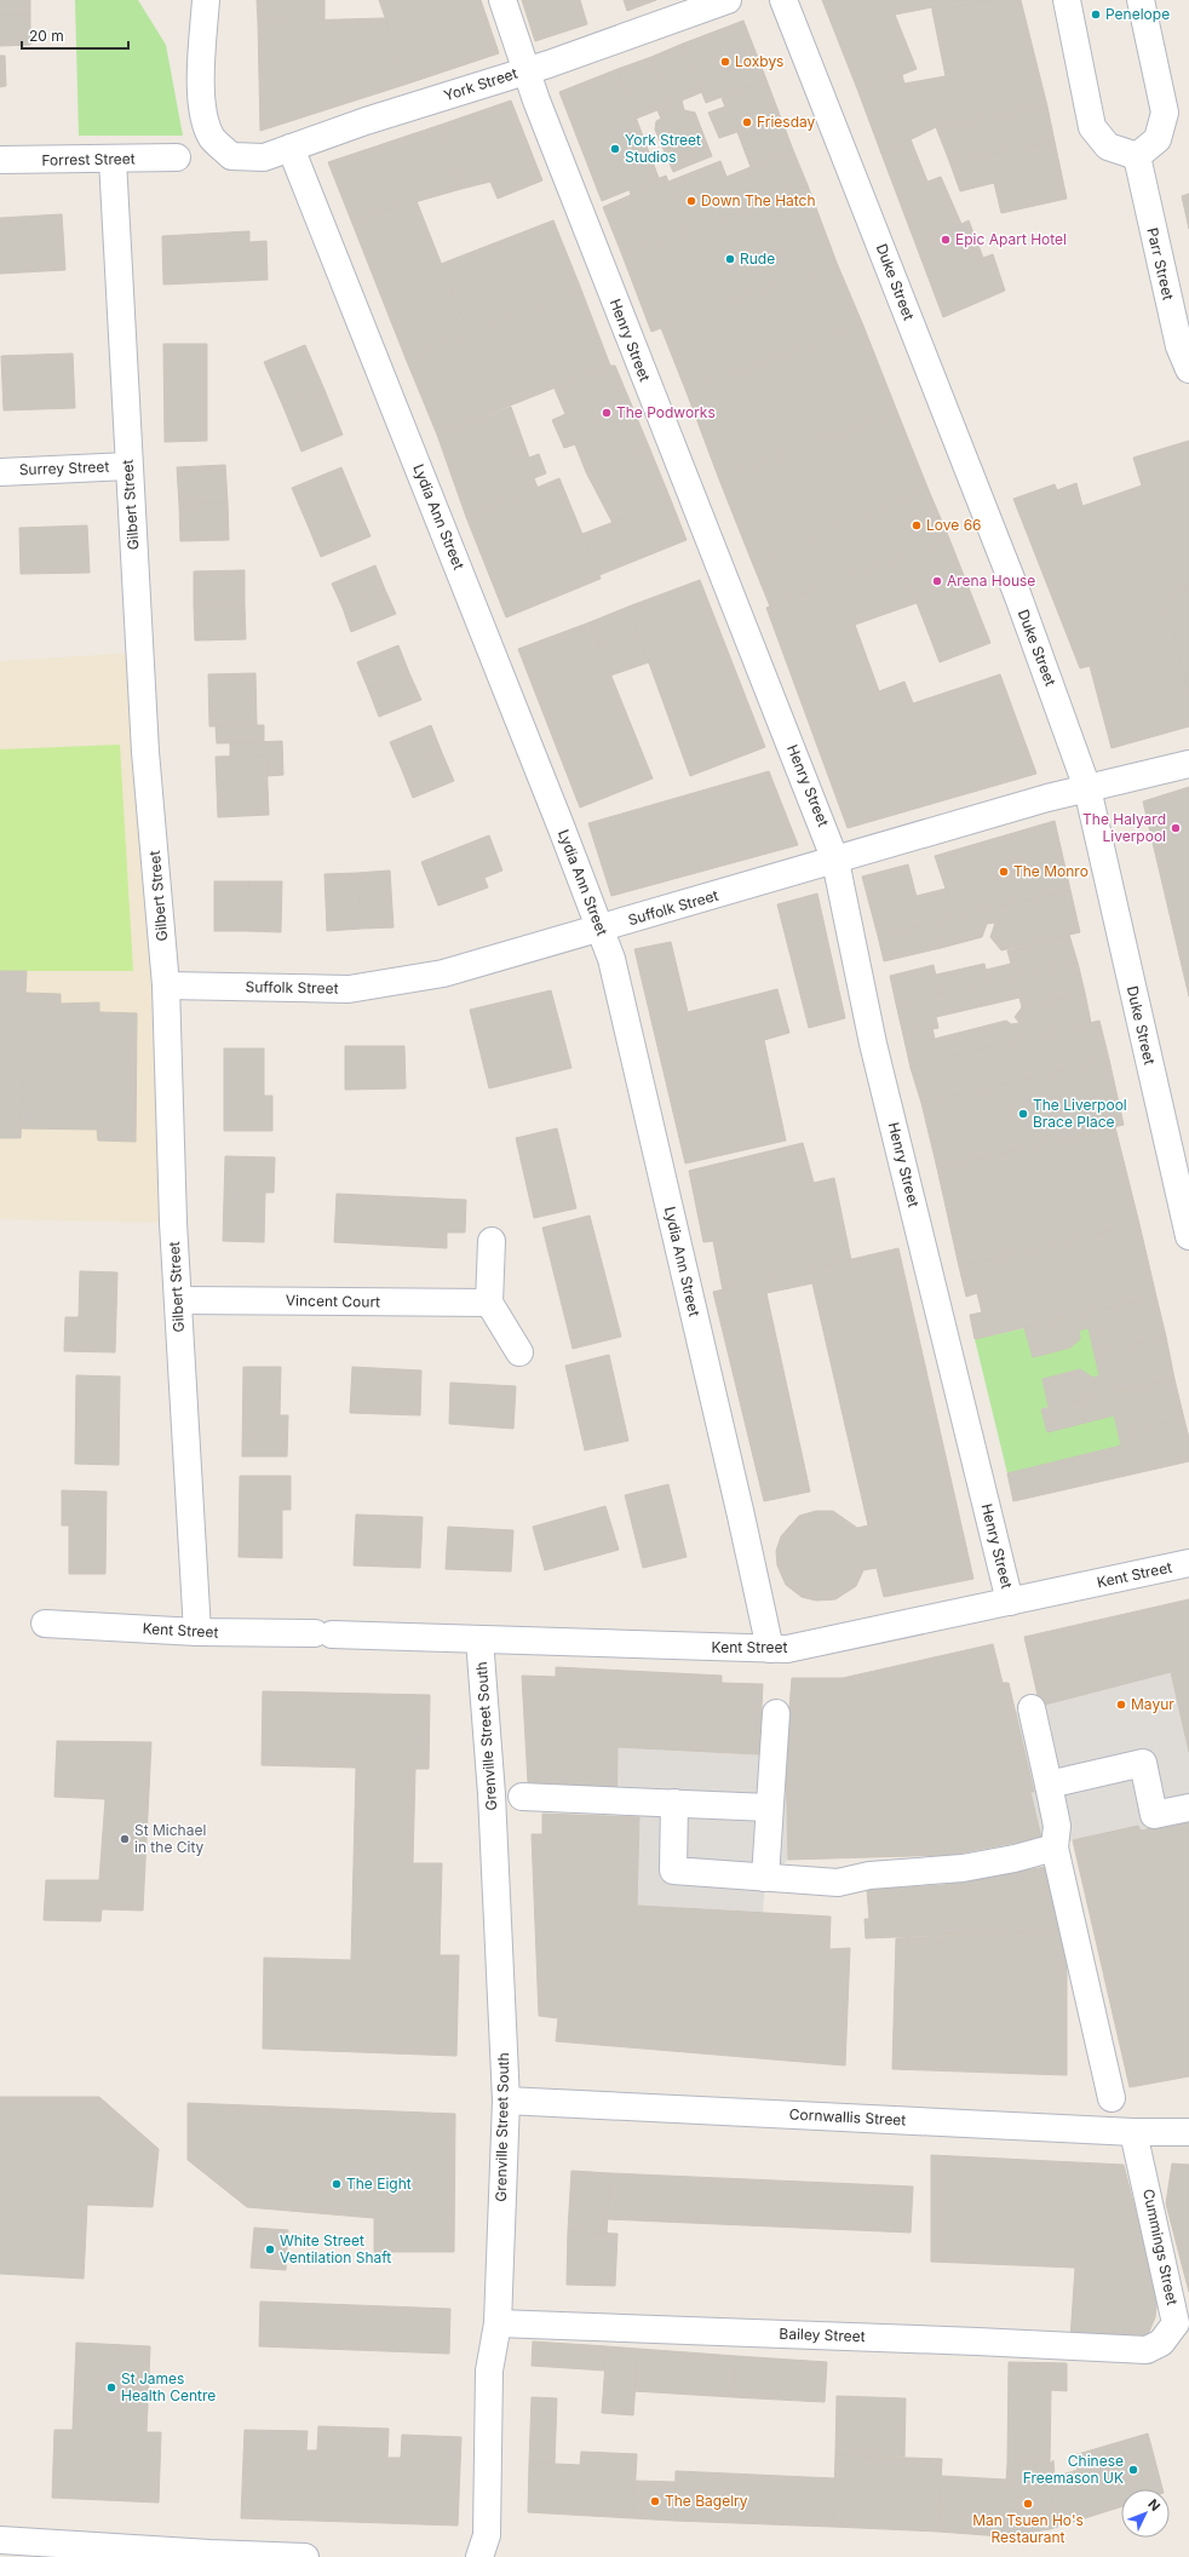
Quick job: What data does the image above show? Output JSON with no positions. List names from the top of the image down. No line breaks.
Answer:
{"streets":{"street":["York Street","Forrest Street","Parr Street","Duke Street","Henry Street","Surrey Street","Gilbert Street","Lydia Ann Street","Suffolk Street","Vincent Court","Kent Street","Grenville Street South","Cornwallis Street","Cummings Street","Bailey Street"]},"crossings":[["York Street","Henry Street"],["York Street","Lydia Ann Street"],["Forrest Street","Gilbert Street"],["Duke Street","Suffolk Street"],["Henry Street","Suffolk Street"],["Henry Street","Kent Street"],["Surrey Street","Gilbert Street"],["Gilbert Street","Suffolk Street"],["Gilbert Street","Vincent Court"],["Gilbert Street","Kent Street"],["Lydia Ann Street","Suffolk Street"],["Lydia Ann Street","Kent Street"],["Kent Street","Grenville Street South"],["Grenville Street South","Cornwallis Street"],["Grenville Street South","Bailey Street"],["Cornwallis Street","Cummings Street"],["Cummings Street","Bailey Street"]],"places":["Penelope","Loxbys","Friesday","York Street Studios","Down The Hatch","Epic Apart Hotel","Rude","The Podworks","Love 66","Arena House","The Halyard Liverpool","The Monro","The Liverpool Brace Place","Mayur","St Michael in the City","The Eight","White Street Ventilation Shaft","St James Health Centre","Chinese Freemason UK","The Bagelry","Man Tsuen Ho's Restaurant"],"scale_bar":"20 m","north":"top right"}
